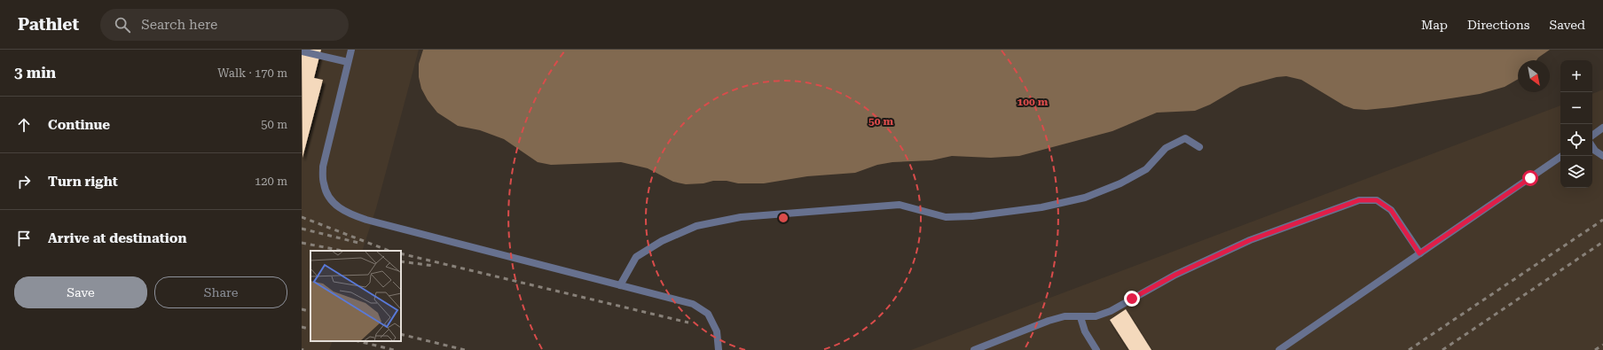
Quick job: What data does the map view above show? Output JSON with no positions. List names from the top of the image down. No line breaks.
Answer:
{"north":"bottom right","page":{"header":"Pathlet","search":"Search here","nav":["Map","Directions","Saved"],"heading":["3 min","Walk · 170 m"],"map_buttons":["+","−"],"list":[["Continue","50 m"],["Turn right","120 m"],"Arrive at destination"],"buttons":["Save","Share"]},"rings":["100 m","50 m"]}
